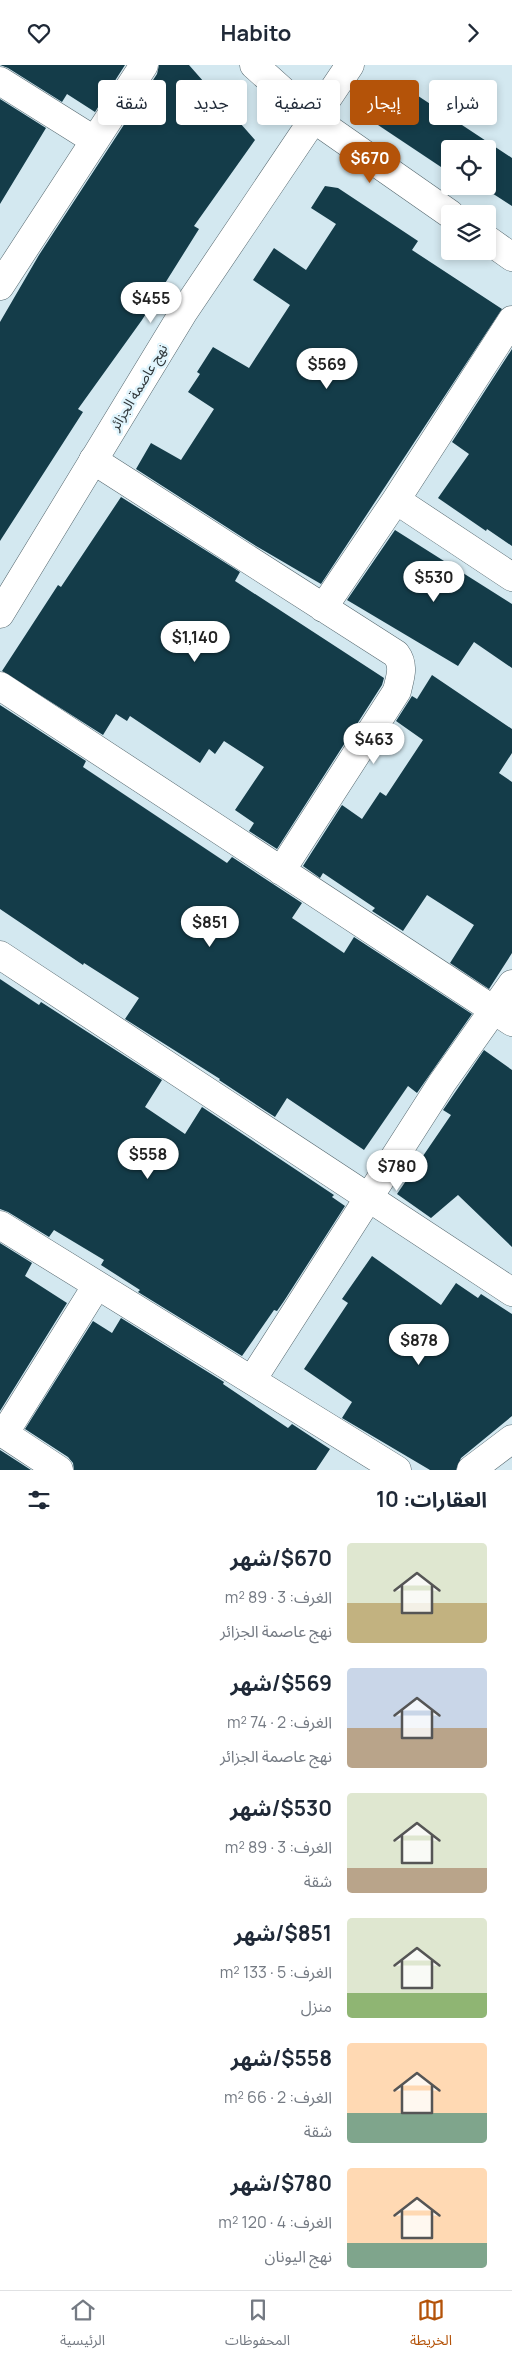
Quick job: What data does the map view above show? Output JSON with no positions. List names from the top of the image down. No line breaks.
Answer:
{"streets":{"street":["نهج عاصمة الجزائر"]},"page":{"header":"Habito","chip":["شراء","إيجار","تصفية","جديد","شقة"],"price":["$670","$455","$569","$530","$1,140","$463","$851","$558","$780","$878"],"heading":"العقارات: 10","list":[{"name":"$670/شهر","note":"الغرف: 3 · 89 m² · نهج عاصمة الجزائر"},{"name":"$569/شهر","note":"الغرف: 2 · 74 m² · نهج عاصمة الجزائر"},{"name":"$530/شهر","note":"الغرف: 3 · 89 m² · شقة"},{"name":"$851/شهر","note":"الغرف: 5 · 133 m² · منزل"},{"name":"$558/شهر","note":"الغرف: 2 · 66 m² · شقة"},{"name":"$780/شهر","note":"الغرف: 4 · 120 m² · نهج اليونان"}],"tabs":["الخريطة","المحفوظات","الرئيسية"]}}
